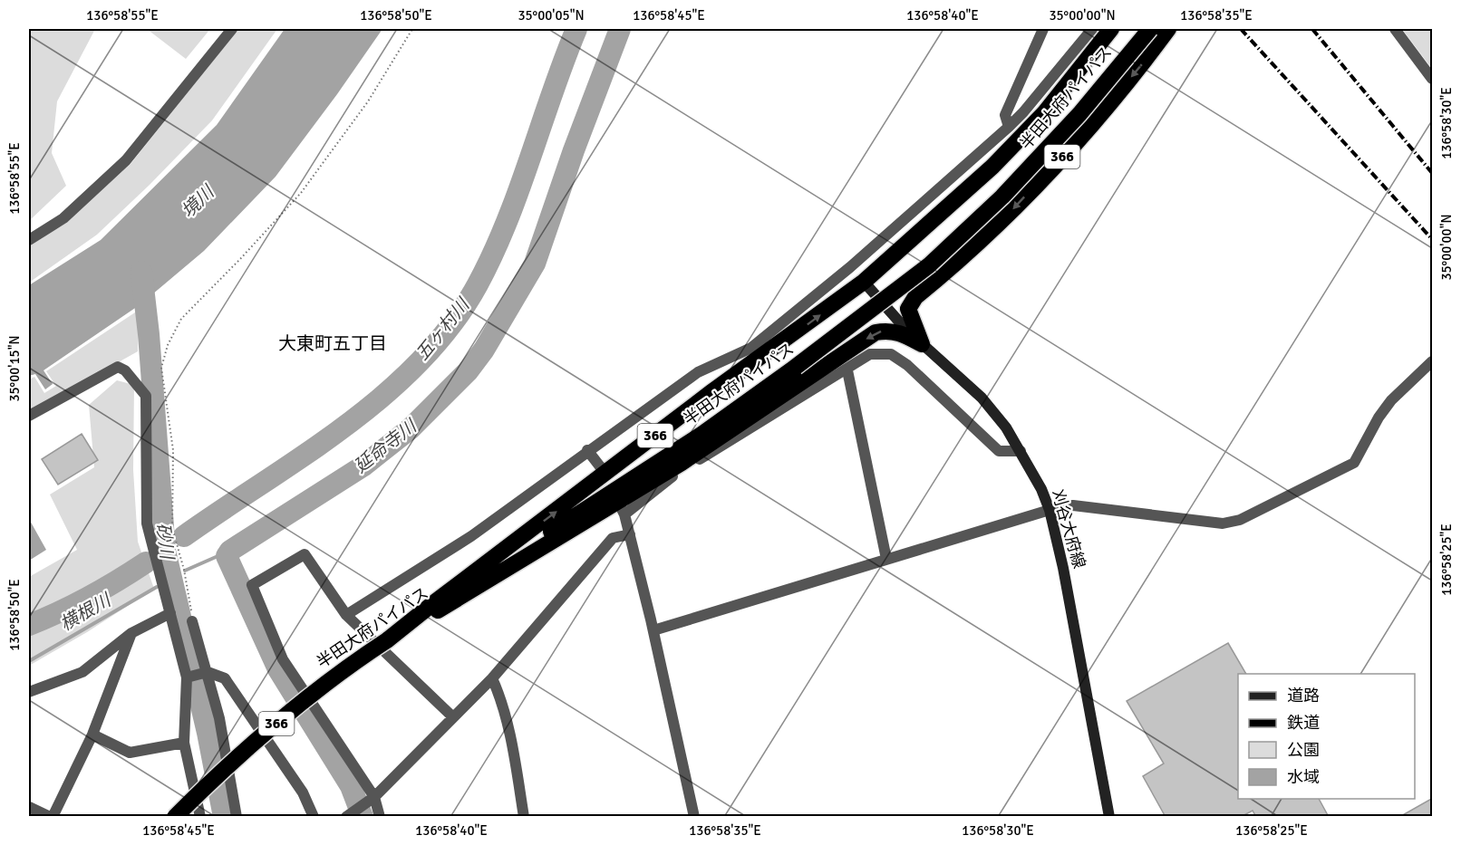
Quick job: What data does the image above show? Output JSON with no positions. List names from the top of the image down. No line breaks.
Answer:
{"streets":{"highway":["半田大府パイパス","366"],"main road":["刈谷大府線"]},"crossings":[["半田大府パイパス","366"],["366","刈谷大府線"]],"districts":["大東町五丁目"],"water":["境川","五ヶ村川","延命寺川","砂川","横根川"],"legend":["道路","鉄道","公園","水域"],"coordinates":["136°58'55\"E","136°58'50\"E","35°00'05\"N","136°58'45\"E","136°58'40\"E","35°00'00\"N","136°58'35\"E","136°58'30\"E","35°00'15\"N","136°58'25\"E"]}
